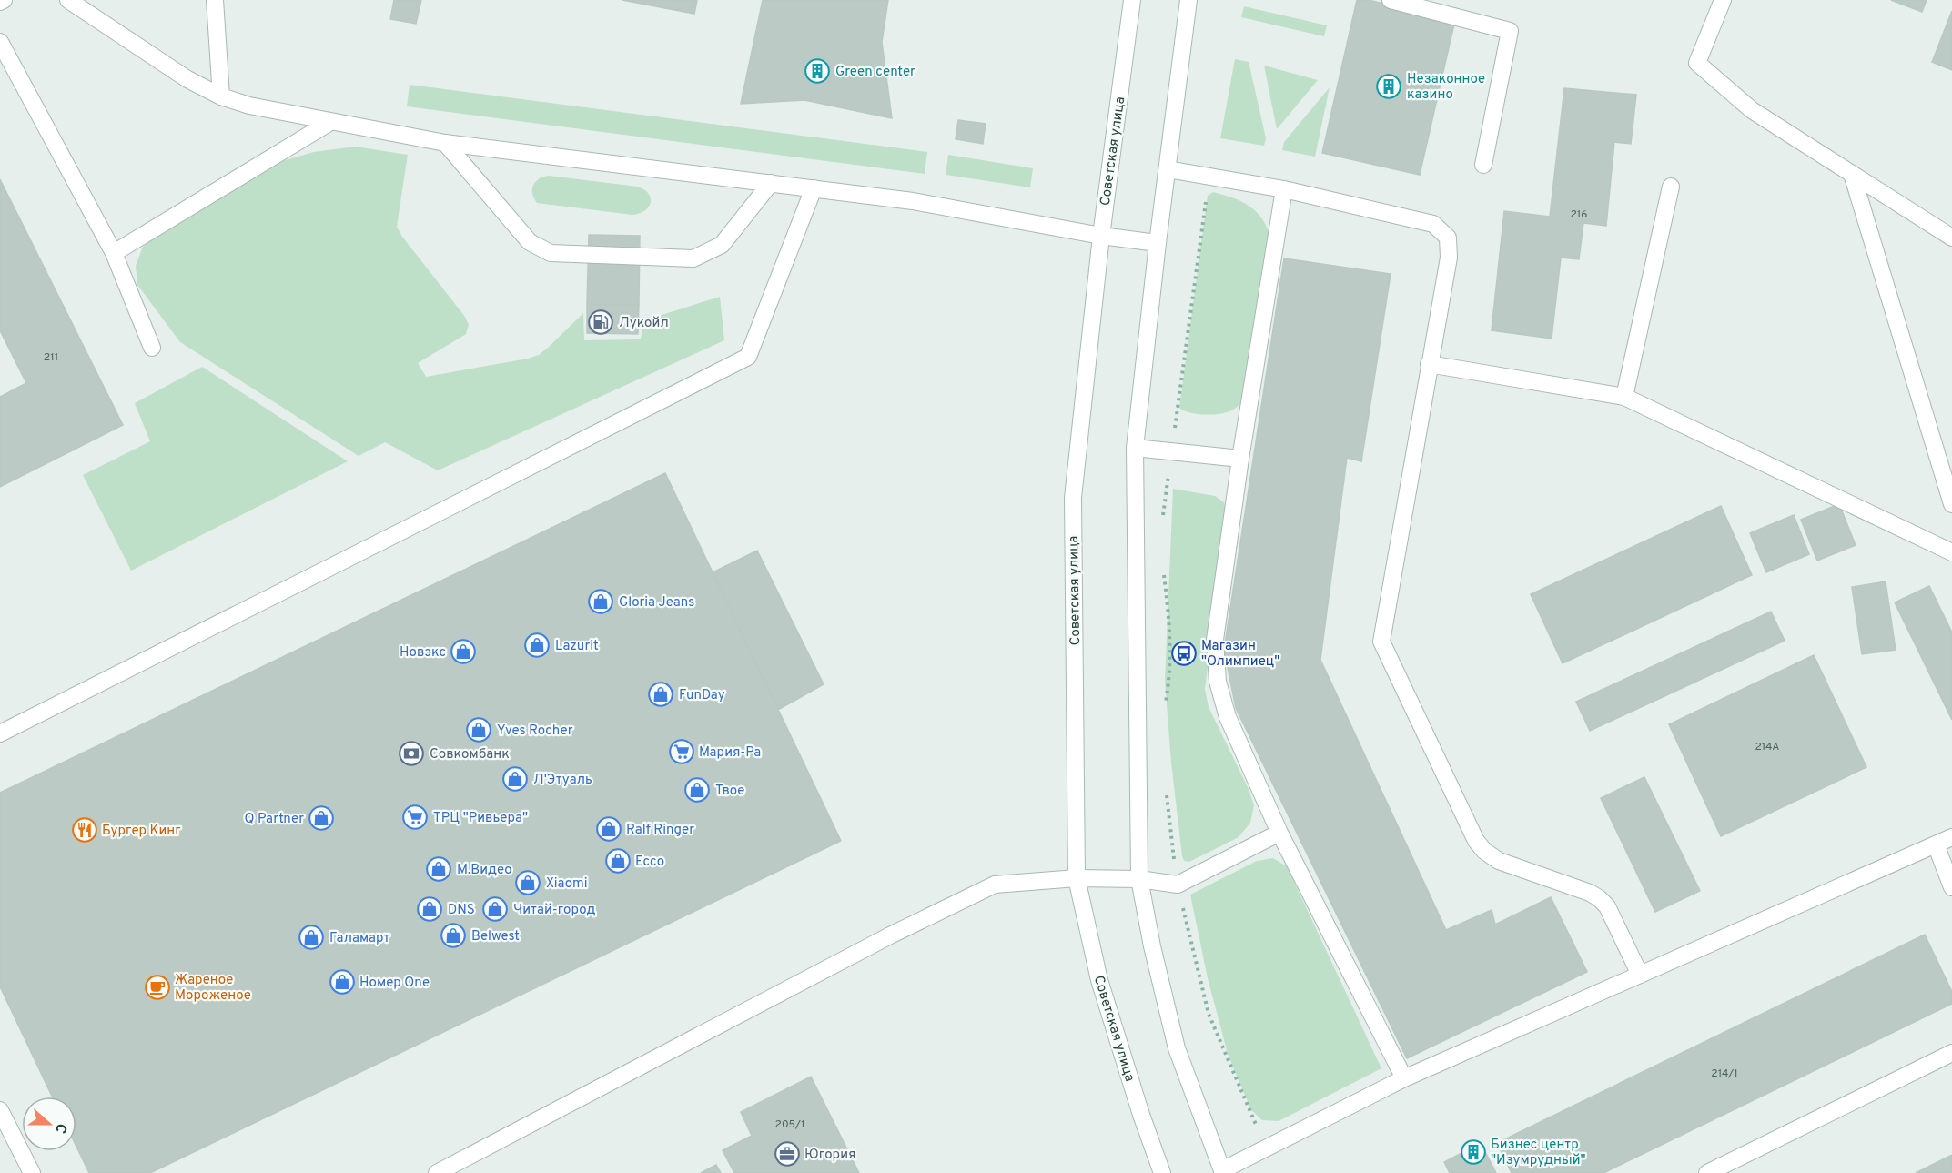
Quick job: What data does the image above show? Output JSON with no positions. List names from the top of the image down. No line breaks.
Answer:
{"streets":{"main road":["Советская улица"]},"places":{"building":["Green center","Незаконное казино","Бизнес центр \"Изумрудный\""],"fuel station":["Лукойл"],"shop":["Gloria Jeans","Lazurit","Новэкс","FunDay","Yves Rocher","Л'Этуаль","Твое","Q Partner","Ralf Ringer","Ecco","М.Видео","Xiaomi","DNS","Читай-город","Belwest","Галамарт","Номер One"],"bus stop":["Магазин \"Олимпиец\""],"supermarket":["Мария-Ра","ТРЦ \"Ривьера\""],"bank":["Совкомбанк"],"restaurant":["Бургер Кинг"],"cafe":["Жареное Мороженое"],"office":["Югория"]},"house_numbers":["216","211","214А","214/1","205/1"],"north":"right"}
